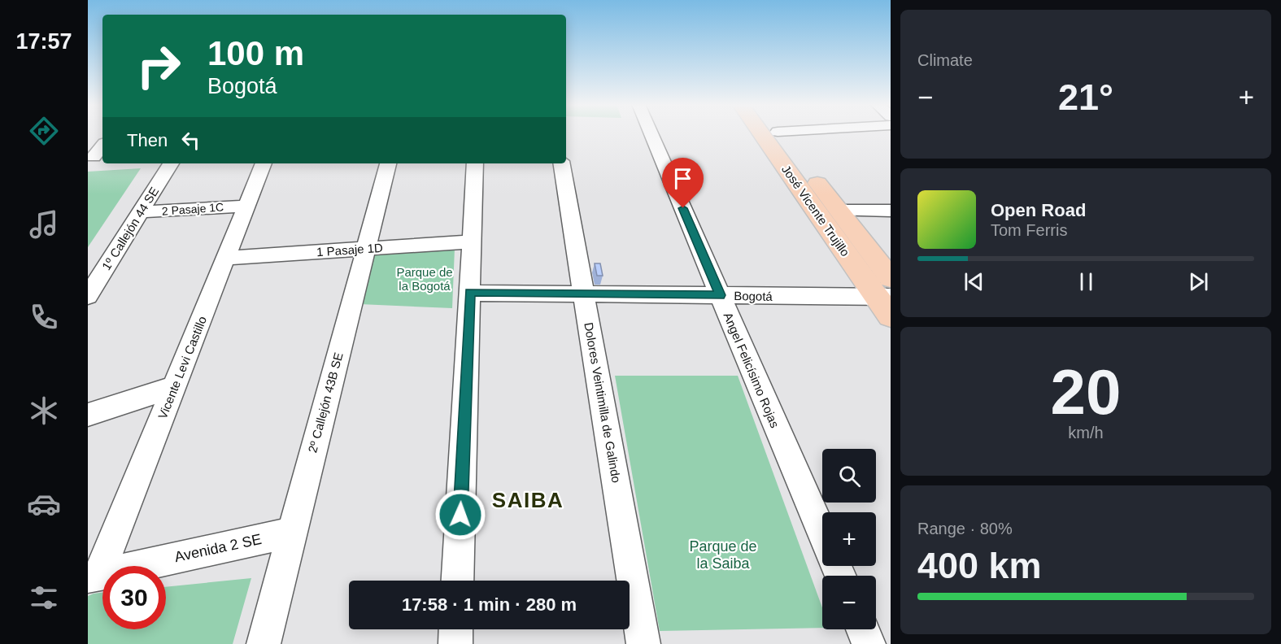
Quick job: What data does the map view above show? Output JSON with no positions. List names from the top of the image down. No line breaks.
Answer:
{"streets":{"main road":["José Vicente Trujillo"],"street":["2 Pasaje 1C","1º Callejón 44 SE","1 Pasaje 1D","Bogotá","Vicente Levi Castillo","Angel Felicísimo Rojas","2º Callejón 43B SE","Dolores Veintimilla de Galindo","Avenida 2 SE"]},"crossings":[["2 Pasaje 1C","1º Callejón 44 SE"],["2 Pasaje 1C","Vicente Levi Castillo"],["José Vicente Trujillo","Bogotá"],["1 Pasaje 1D","Vicente Levi Castillo"],["1 Pasaje 1D","2º Callejón 43B SE"],["Bogotá","Angel Felicísimo Rojas"],["Bogotá","Dolores Veintimilla de Galindo"],["Vicente Levi Castillo","Avenida 2 SE"],["2º Callejón 43B SE","Avenida 2 SE"]],"districts":["SAIBA"],"parks":["Parque de la Bogotá","Parque de la Saiba"],"page":{"tabs":"17:57","tile":["Climate",["20","km/h"],["Range · 80%","400 km"]],"turn":["100 m","Bogotá"],"heat":["−","21°","+"],"then":"Then","song":["Open Road","Tom Ferris"],"map_buttons":["+","−"],"limit":"30","trip":"17:58 · 1 min · 280 m"}}
